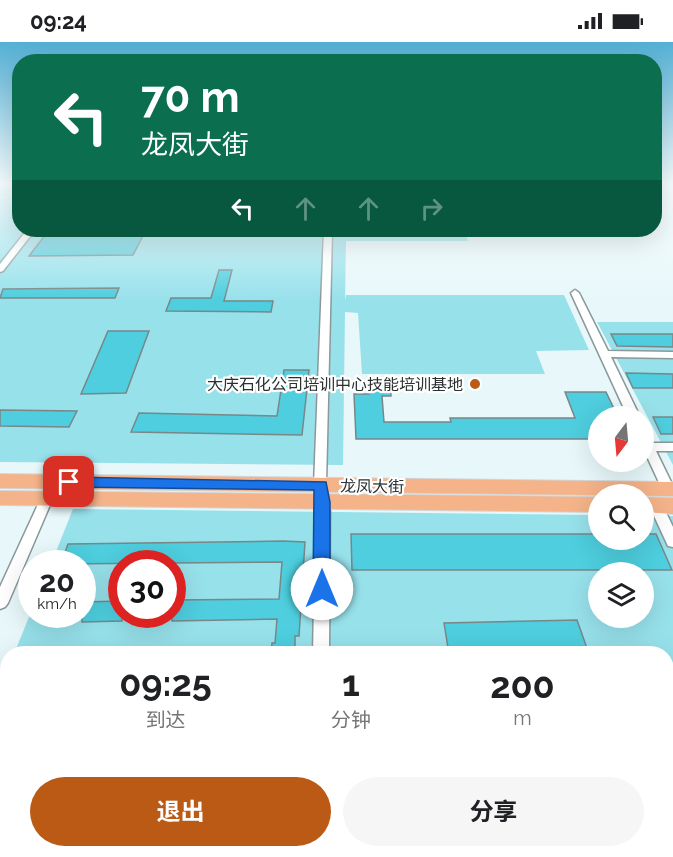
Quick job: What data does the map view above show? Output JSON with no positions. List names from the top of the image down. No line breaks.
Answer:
{"streets":{"main road":["龙凤大街"]},"places":["大庆石化公司培训中心技能培训基地"],"north":"bottom","page":{"status":"09:24","turn":["70 m","龙凤大街"],"speed":"20 km/h","limit":"30","eta":["09:25","到达","1","分钟","200","m"],"buttons":["退出","分享"]}}
